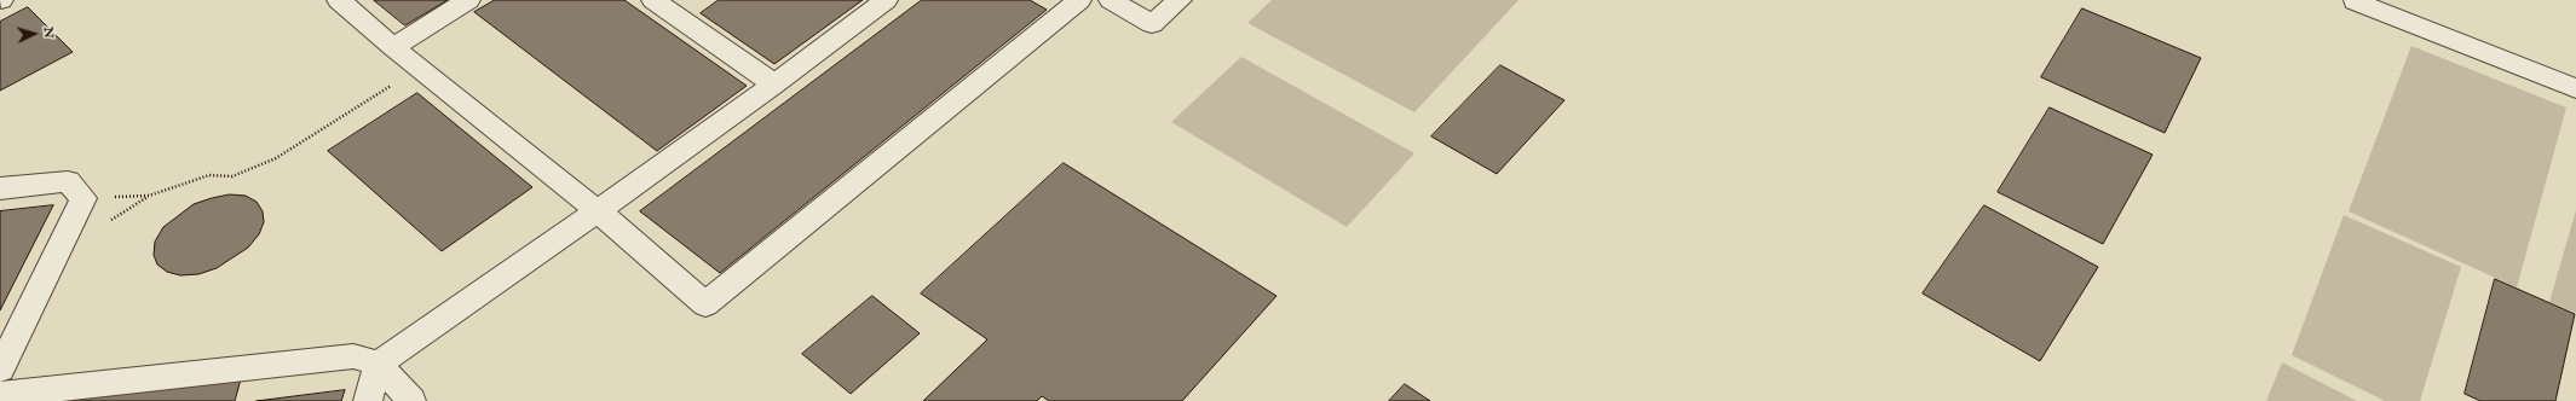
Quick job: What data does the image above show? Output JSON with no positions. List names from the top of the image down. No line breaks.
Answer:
{"north":"right"}
